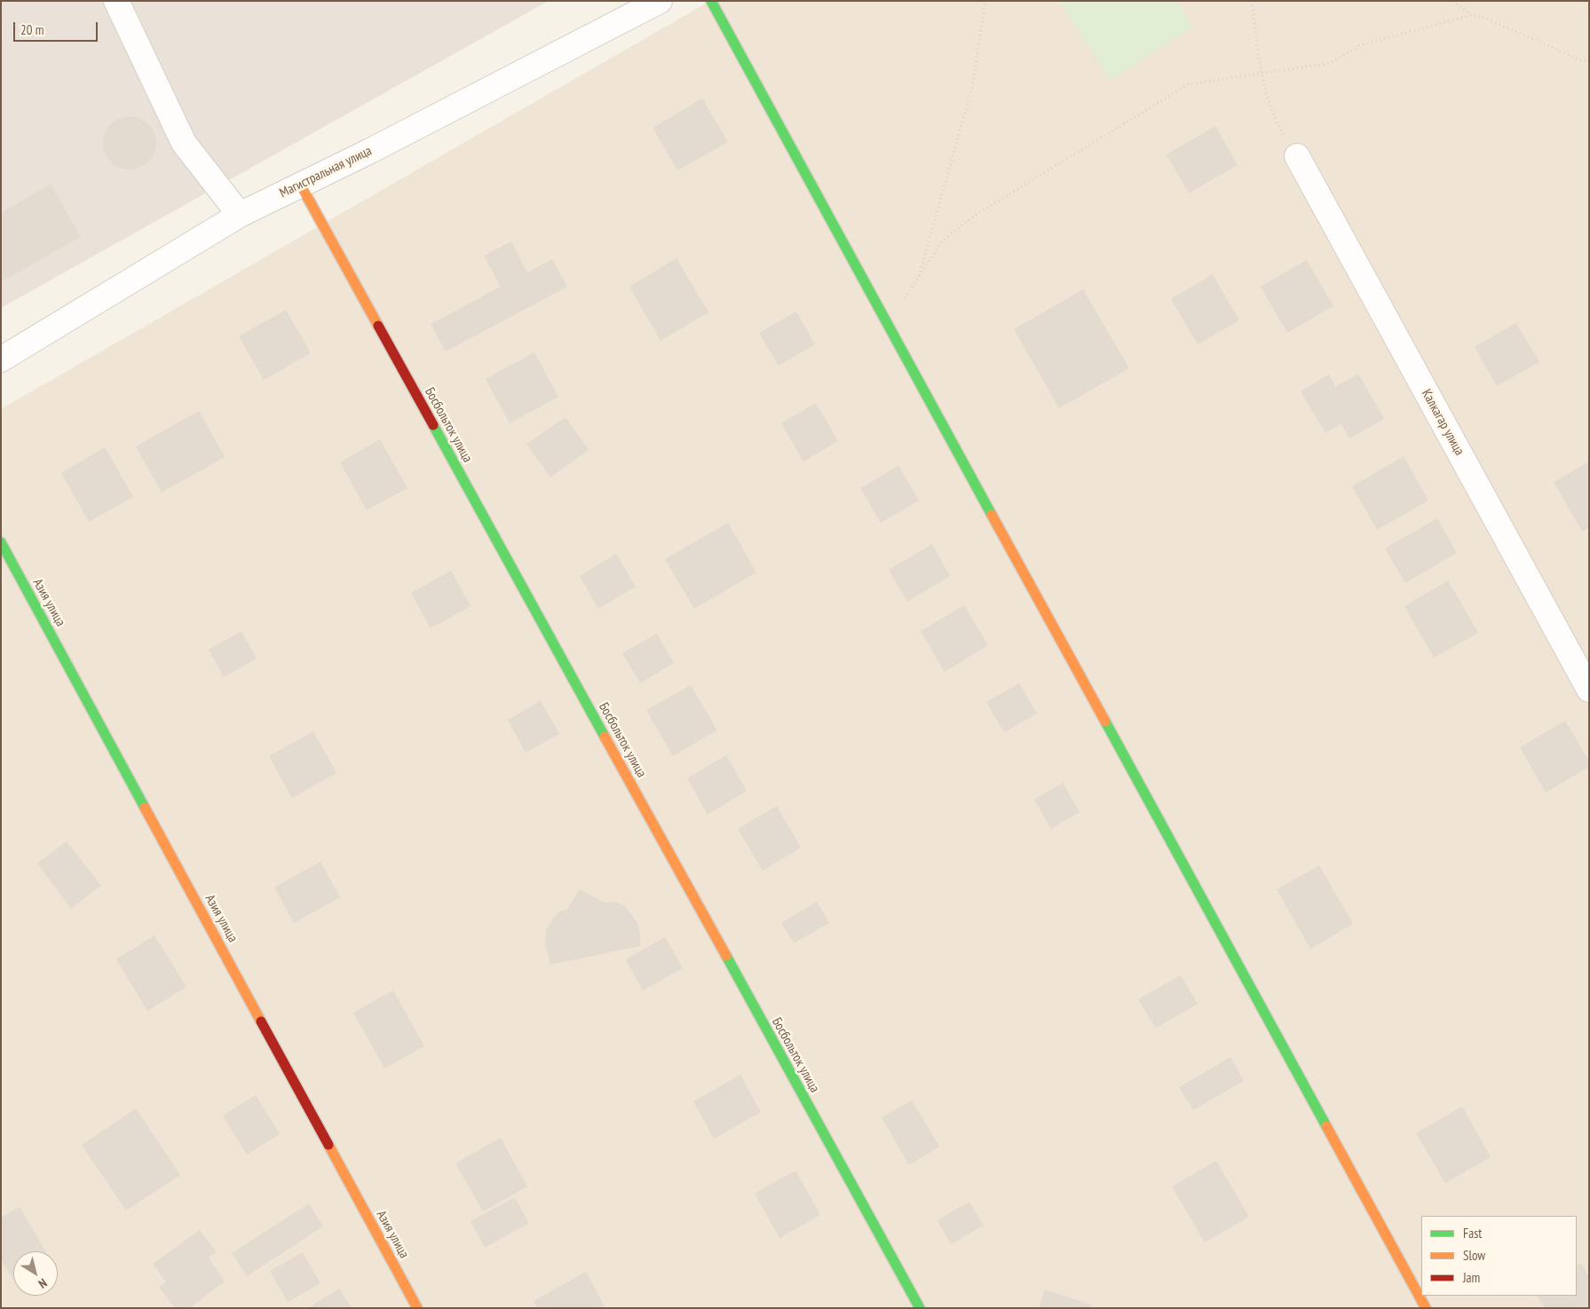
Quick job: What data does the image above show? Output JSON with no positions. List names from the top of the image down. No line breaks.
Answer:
{"streets":{"street":["Магистральная улица","Калкагар улица","Босбольток улица","Азия улица"]},"crossings":[["Магистральная улица","Босбольток улица"]],"legend":["Fast","Slow","Jam"],"scale_bar":"20 m","north":"bottom right"}
